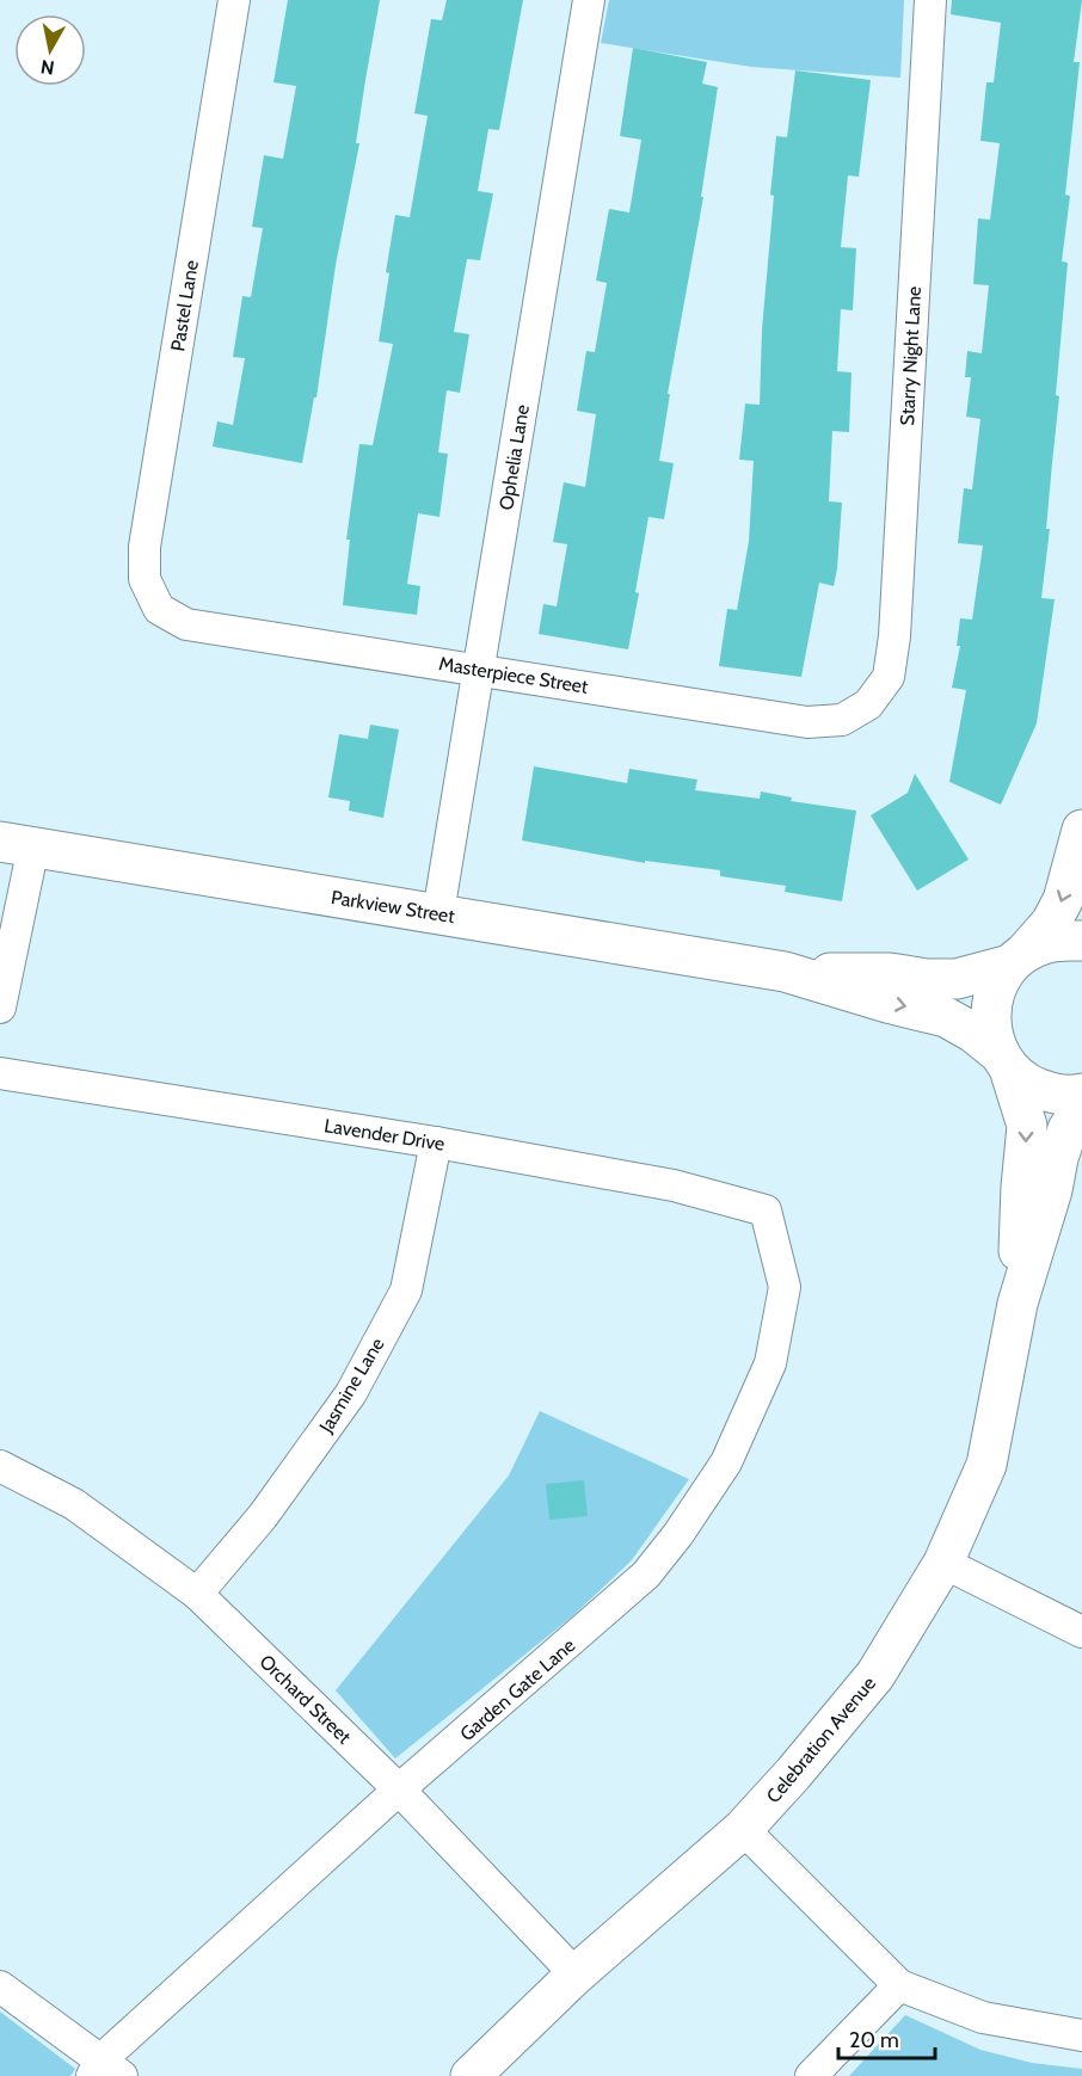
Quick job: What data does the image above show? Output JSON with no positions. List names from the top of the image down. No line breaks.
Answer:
{"streets":{"street":["Pastel Lane","Starry Night Lane","Ophelia Lane","Masterpiece Street","Parkview Street","Lavender Drive","Jasmine Lane","Garden Gate Lane","Orchard Street","Celebration Avenue"]},"crossings":[["Pastel Lane","Masterpiece Street"],["Starry Night Lane","Masterpiece Street"],["Ophelia Lane","Masterpiece Street"],["Ophelia Lane","Parkview Street"],["Parkview Street","Celebration Avenue"],["Lavender Drive","Jasmine Lane"],["Lavender Drive","Garden Gate Lane"],["Jasmine Lane","Orchard Street"],["Garden Gate Lane","Orchard Street"],["Orchard Street","Celebration Avenue"]],"scale_bar":"20 m","north":"bottom"}
